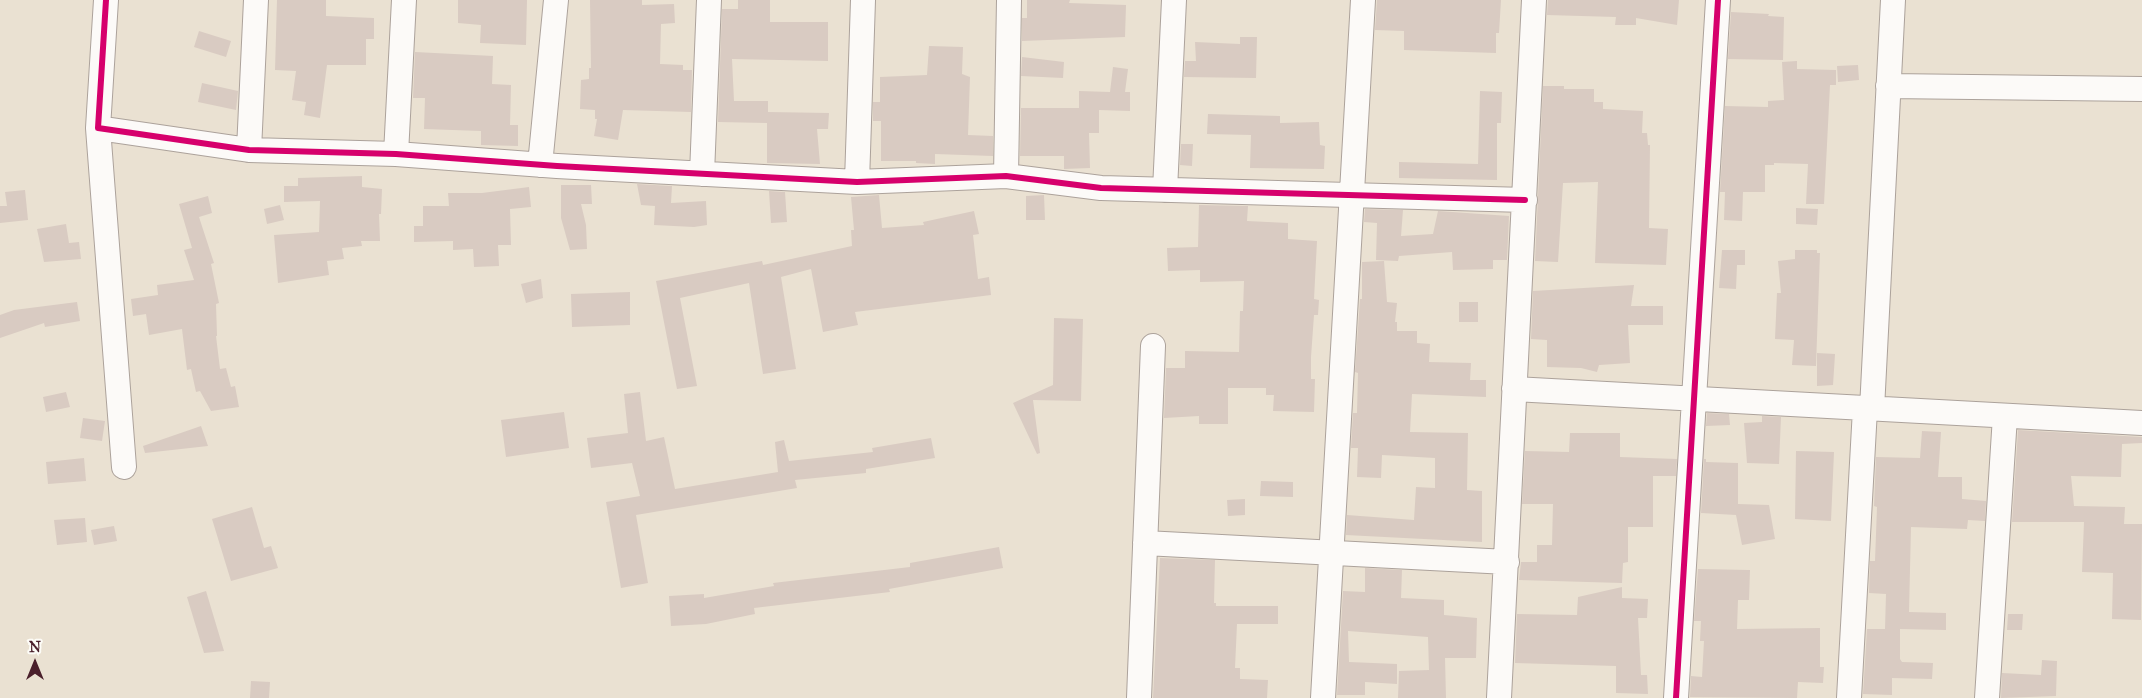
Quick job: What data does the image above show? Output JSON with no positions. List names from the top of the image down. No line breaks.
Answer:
{"north":"top"}
